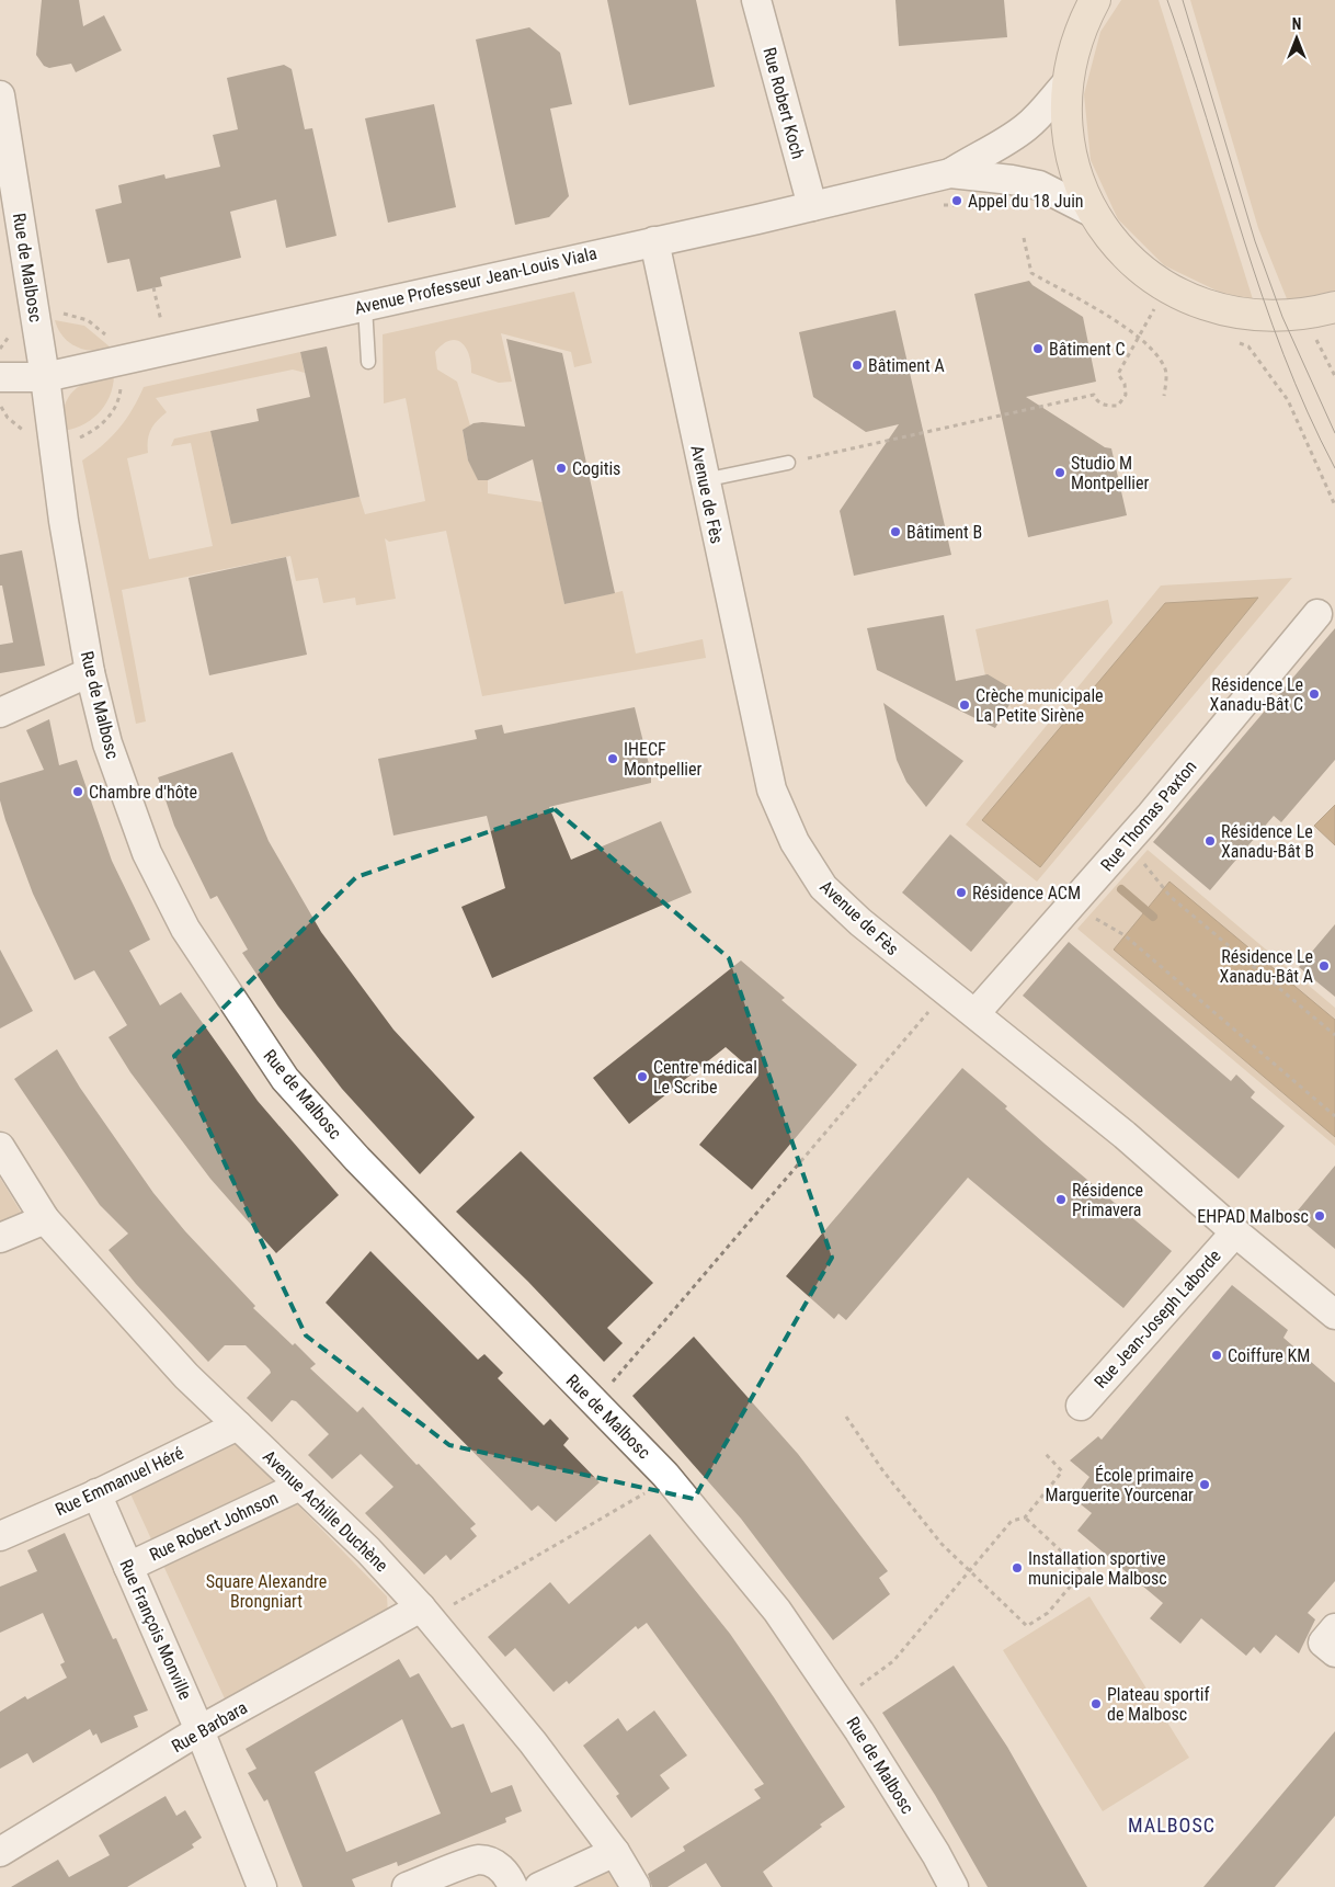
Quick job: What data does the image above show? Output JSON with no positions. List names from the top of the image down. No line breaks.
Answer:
{"streets":{"street":["Rue Robert Koch","Rue de Malbosc","Avenue Professeur Jean-Louis Viala","Avenue de Fès","Rue Thomas Paxton","Rue Jean-Joseph Laborde","Rue Emmanuel Héré","Avenue Achille Duchène","Rue Robert Johnson","Rue François Monville","Rue Barbara"]},"crossings":[["Rue Robert Koch","Avenue Professeur Jean-Louis Viala"],["Rue de Malbosc","Avenue Professeur Jean-Louis Viala"],["Avenue Professeur Jean-Louis Viala","Avenue de Fès"],["Avenue de Fès","Rue Thomas Paxton"],["Avenue de Fès","Rue Jean-Joseph Laborde"],["Rue Emmanuel Héré","Avenue Achille Duchène"],["Rue Emmanuel Héré","Rue François Monville"],["Avenue Achille Duchène","Rue Robert Johnson"],["Avenue Achille Duchène","Rue Barbara"],["Rue Robert Johnson","Rue François Monville"],["Rue François Monville","Rue Barbara"]],"districts":["MALBOSC"],"parks":["Square Alexandre Brongniart"],"places":["Appel du 18 Juin","Bâtiment C","Bâtiment A","Cogitis","Studio M Montpellier","Bâtiment B","Résidence Le Xanadu-Bât C","Crèche municipale La Petite Sirène","IHECF Montpellier","Chambre d'hôte","Résidence Le Xanadu-Bât B","Résidence ACM","Résidence Le Xanadu-Bât A","Centre médical Le Scribe","Résidence Primavera","EHPAD Malbosc","Coiffure KM","École primaire Marguerite Yourcenar","Installation sportive municipale Malbosc","Plateau sportif de Malbosc"],"north":"top"}
